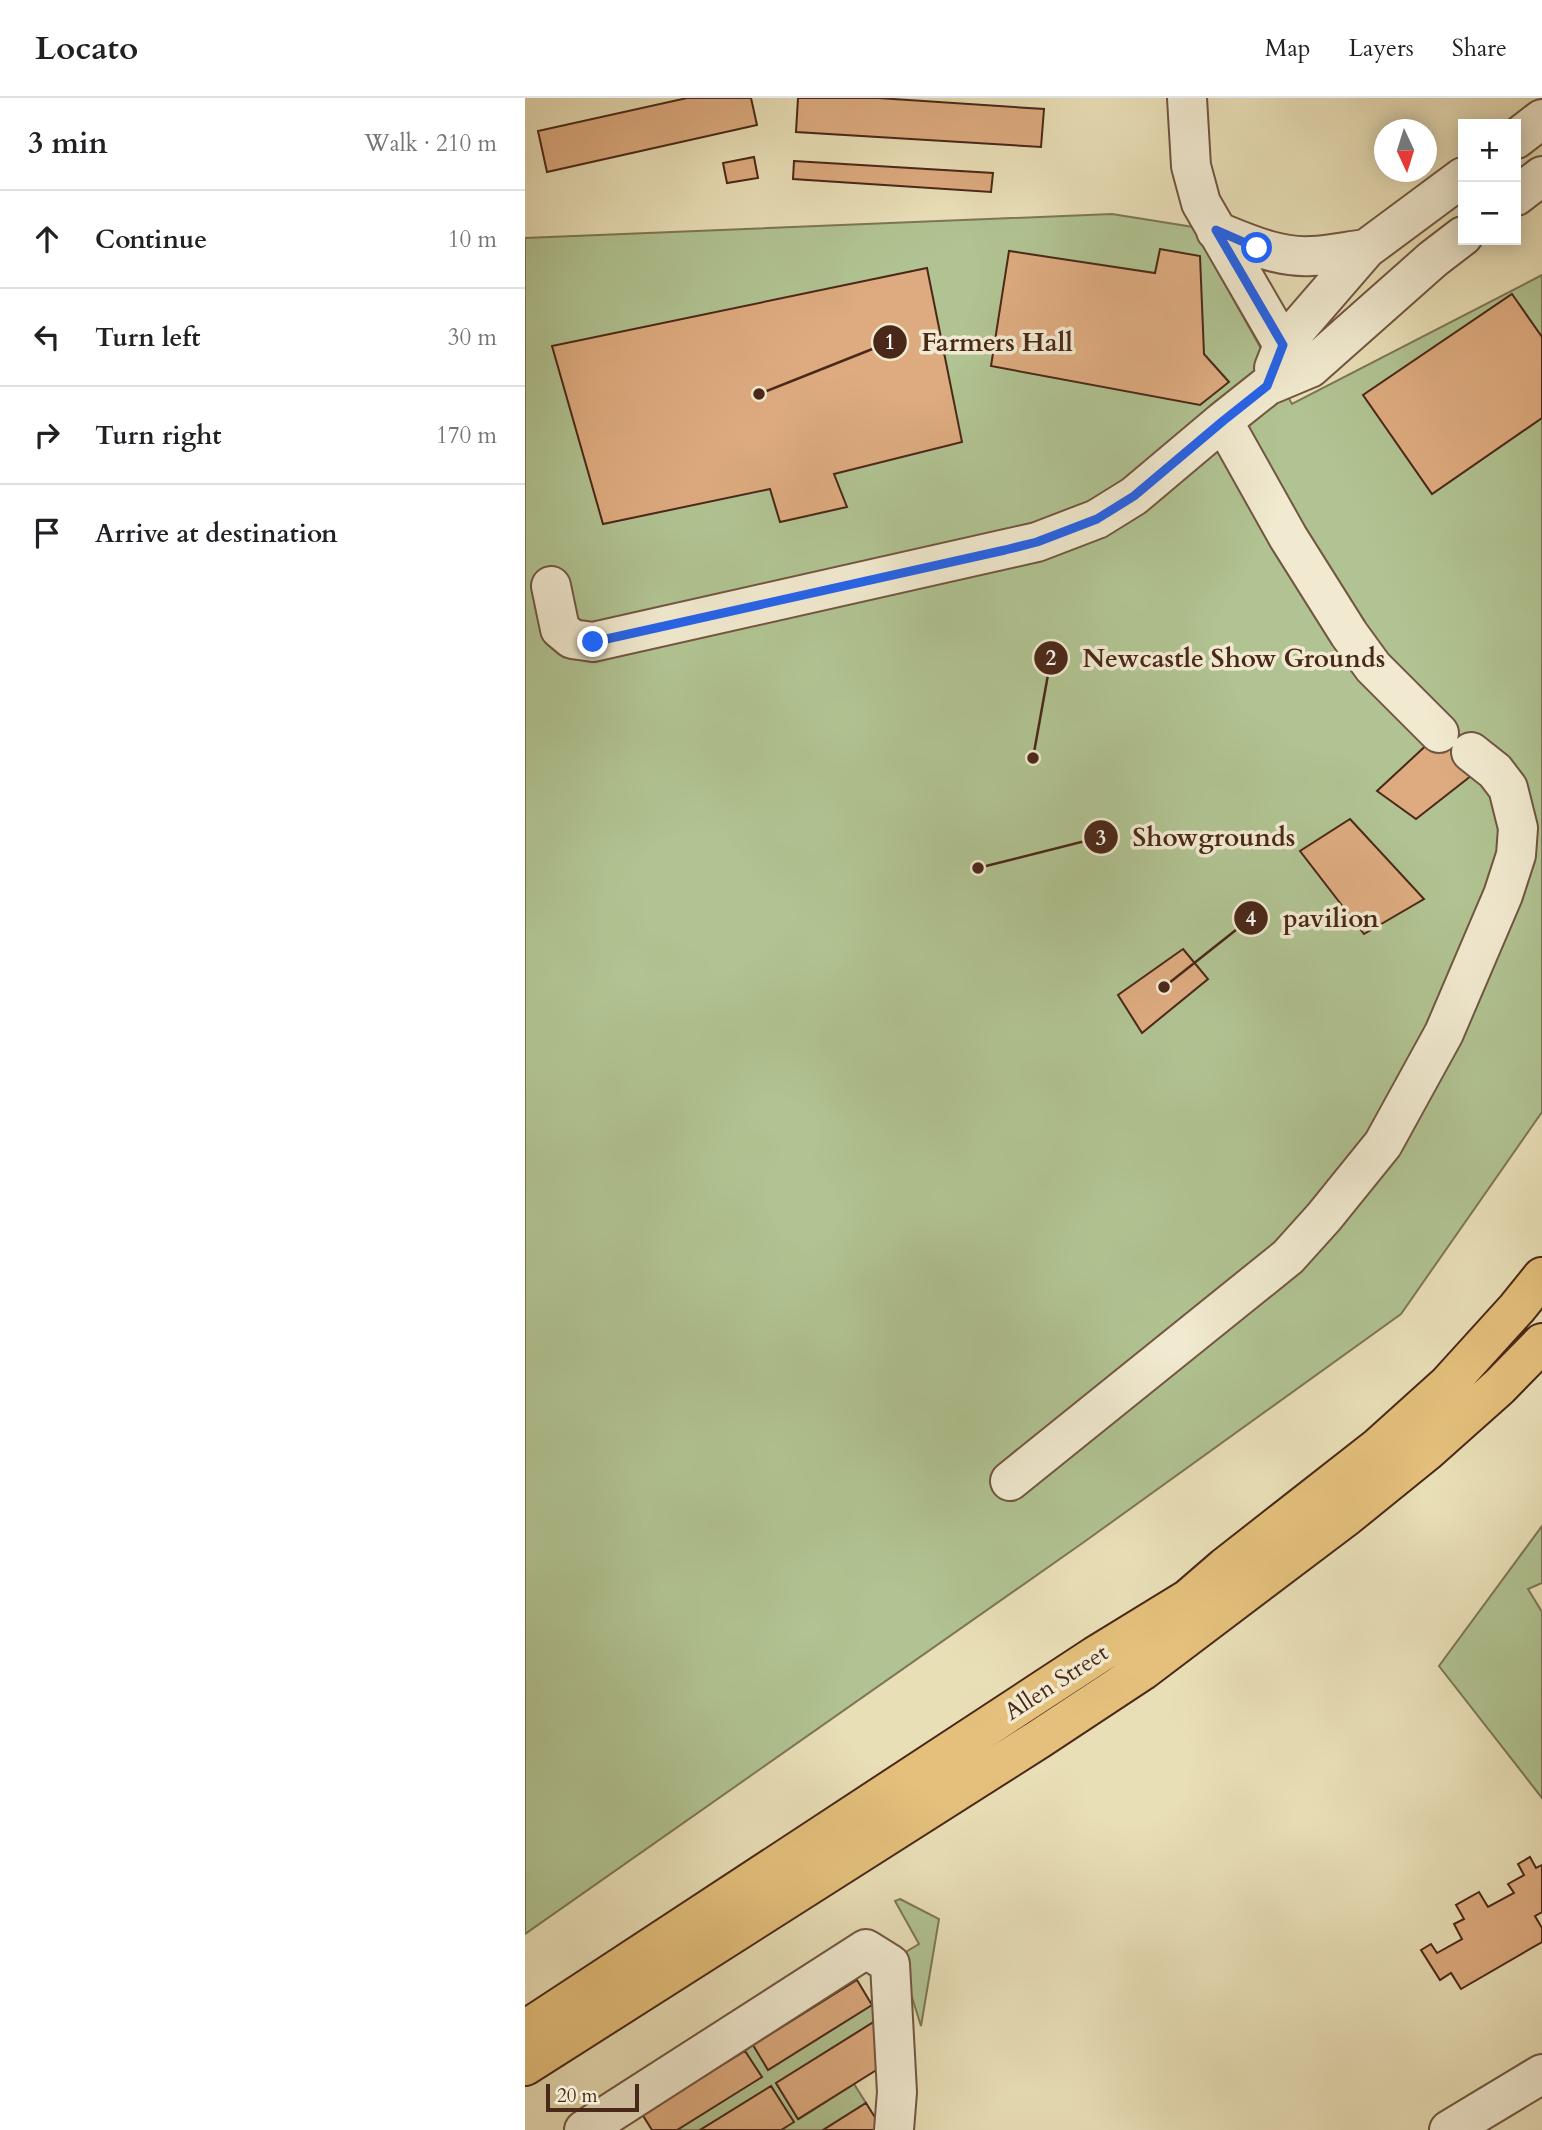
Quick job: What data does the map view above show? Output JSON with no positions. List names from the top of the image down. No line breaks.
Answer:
{"streets":{"main road":["Allen Street"]},"places":["Farmers Hall","Newcastle Show Grounds","Showgrounds","pavilion"],"scale_bar":"20 m","north":"bottom","page":{"header":"Locato","nav":["Map","Layers","Share"],"heading":["3 min","Walk · 210 m"],"map_buttons":["+","−"],"list":[["Continue","10 m"],["Turn left","30 m"],["Turn right","170 m"],"Arrive at destination"],"scale":"20 m"}}
